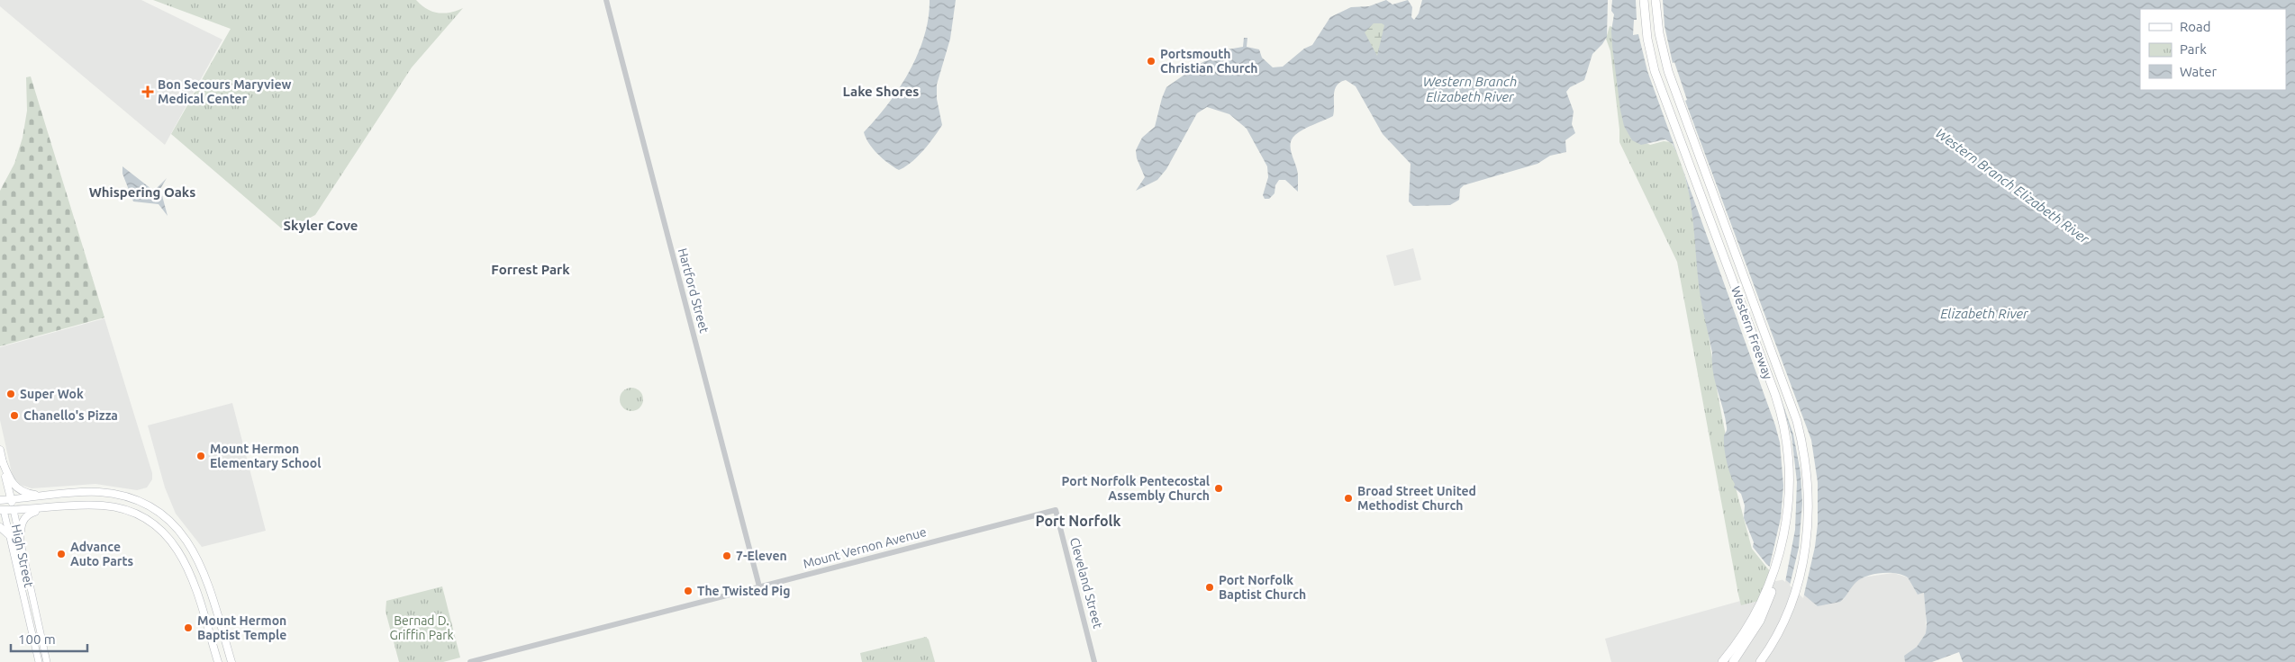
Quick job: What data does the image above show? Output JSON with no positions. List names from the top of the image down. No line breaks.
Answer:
{"streets":{"highway":["Western Freeway"],"main road":["High Street"],"street":["Hartford Street","Mount Vernon Avenue","Cleveland Street"]},"crossings":[["Hartford Street","Mount Vernon Avenue"],["Mount Vernon Avenue","Cleveland Street"]],"districts":["Lake Shores","Whispering Oaks","Skyler Cove","Forrest Park","Port Norfolk"],"water":["Western Branch Elizabeth River","Elizabeth River"],"parks":["Bernad D. Griffin Park"],"places":{"other":["Portsmouth Christian Church","Super Wok","Chanello's Pizza","Mount Hermon Elementary School","Port Norfolk Pentecostal Assembly Church","Broad Street United Methodist Church","Advance Auto Parts","7-Eleven","Port Norfolk Baptist Church","The Twisted Pig","Mount Hermon Baptist Temple"],"health":["Bon Secours Maryview Medical Center"]},"legend":["Road","Park","Water"],"scale_bar":"100 m"}
